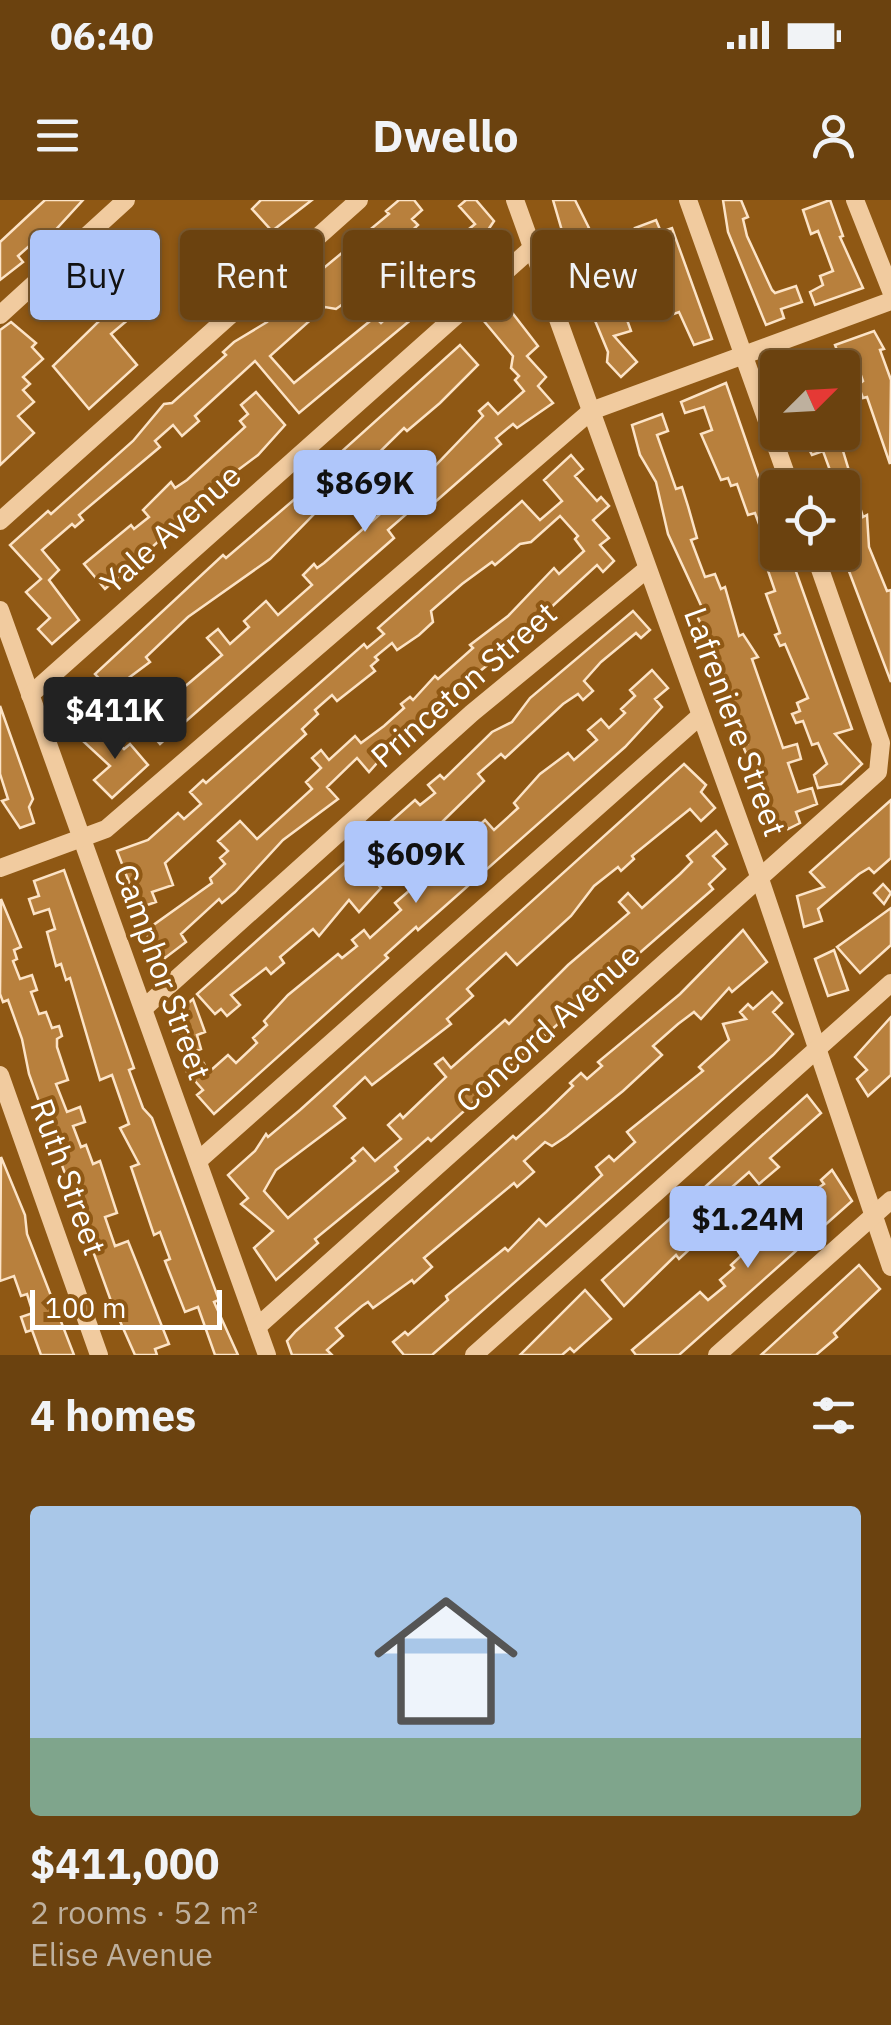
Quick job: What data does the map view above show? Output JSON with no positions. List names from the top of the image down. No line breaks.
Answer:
{"streets":{"street":["Yale Avenue","Princeton Street","Lafreniere Street","Camphor Street","Concord Avenue","Ruth Street"]},"crossings":[["Yale Avenue","Lafreniere Street"],["Yale Avenue","Camphor Street"],["Princeton Street","Lafreniere Street"],["Princeton Street","Camphor Street"],["Lafreniere Street","Concord Avenue"],["Camphor Street","Concord Avenue"]],"scale_bar":"100 m","north":"top right","page":{"status":"06:40","header":"Dwello","chip":["Buy","Rent","Filters","New"],"price":["$869K","$411K","$609K","$1.24M"],"scale":"100 m","heading":"4 homes","list":[{"name":"$411,000","note":"2 rooms · 52 m² · Elise Avenue"}]}}
